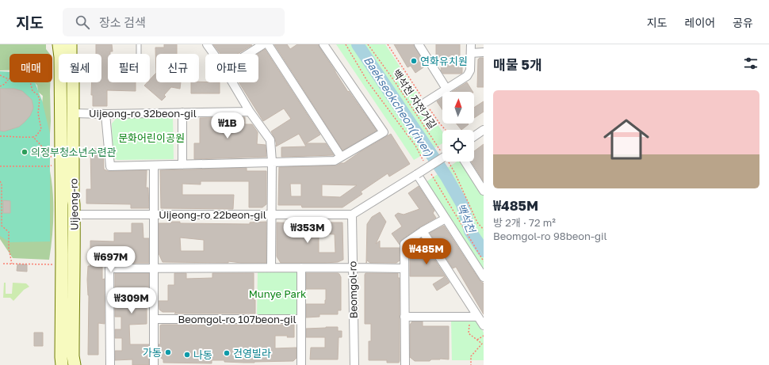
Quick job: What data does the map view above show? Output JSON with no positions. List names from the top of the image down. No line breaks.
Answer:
{"streets":{"street":["Uijeong-ro 32beon-gil","Uijeong-ro","Uijeong-ro 22beon-gil","Beomgol-ro","Beomgol-ro 107beon-gil"],"path":["백석천 자전거길"]},"crossings":[["Uijeong-ro 32beon-gil","Uijeong-ro"],["Uijeong-ro","Uijeong-ro 22beon-gil"],["Uijeong-ro 22beon-gil","Beomgol-ro"]],"water":["Baekseokcheon(river)","백석천"],"parks":["문화어린이공원","Munye Park"],"places":["연화유치원","의정부청소년수련관","가동","건영빌라","나동"],"north":"top","page":{"header":"지도","search":"장소 검색","nav":["지도","레이어","공유"],"heading":"매물 5개","chip":["매매","월세","필터","신규","아파트"],"list":[{"name":"₩485M","note":"방 2개 · 72 m² · Beomgol-ro 98beon-gil"}],"price":["₩1B","₩353M","₩485M","₩697M","₩309M"]}}
